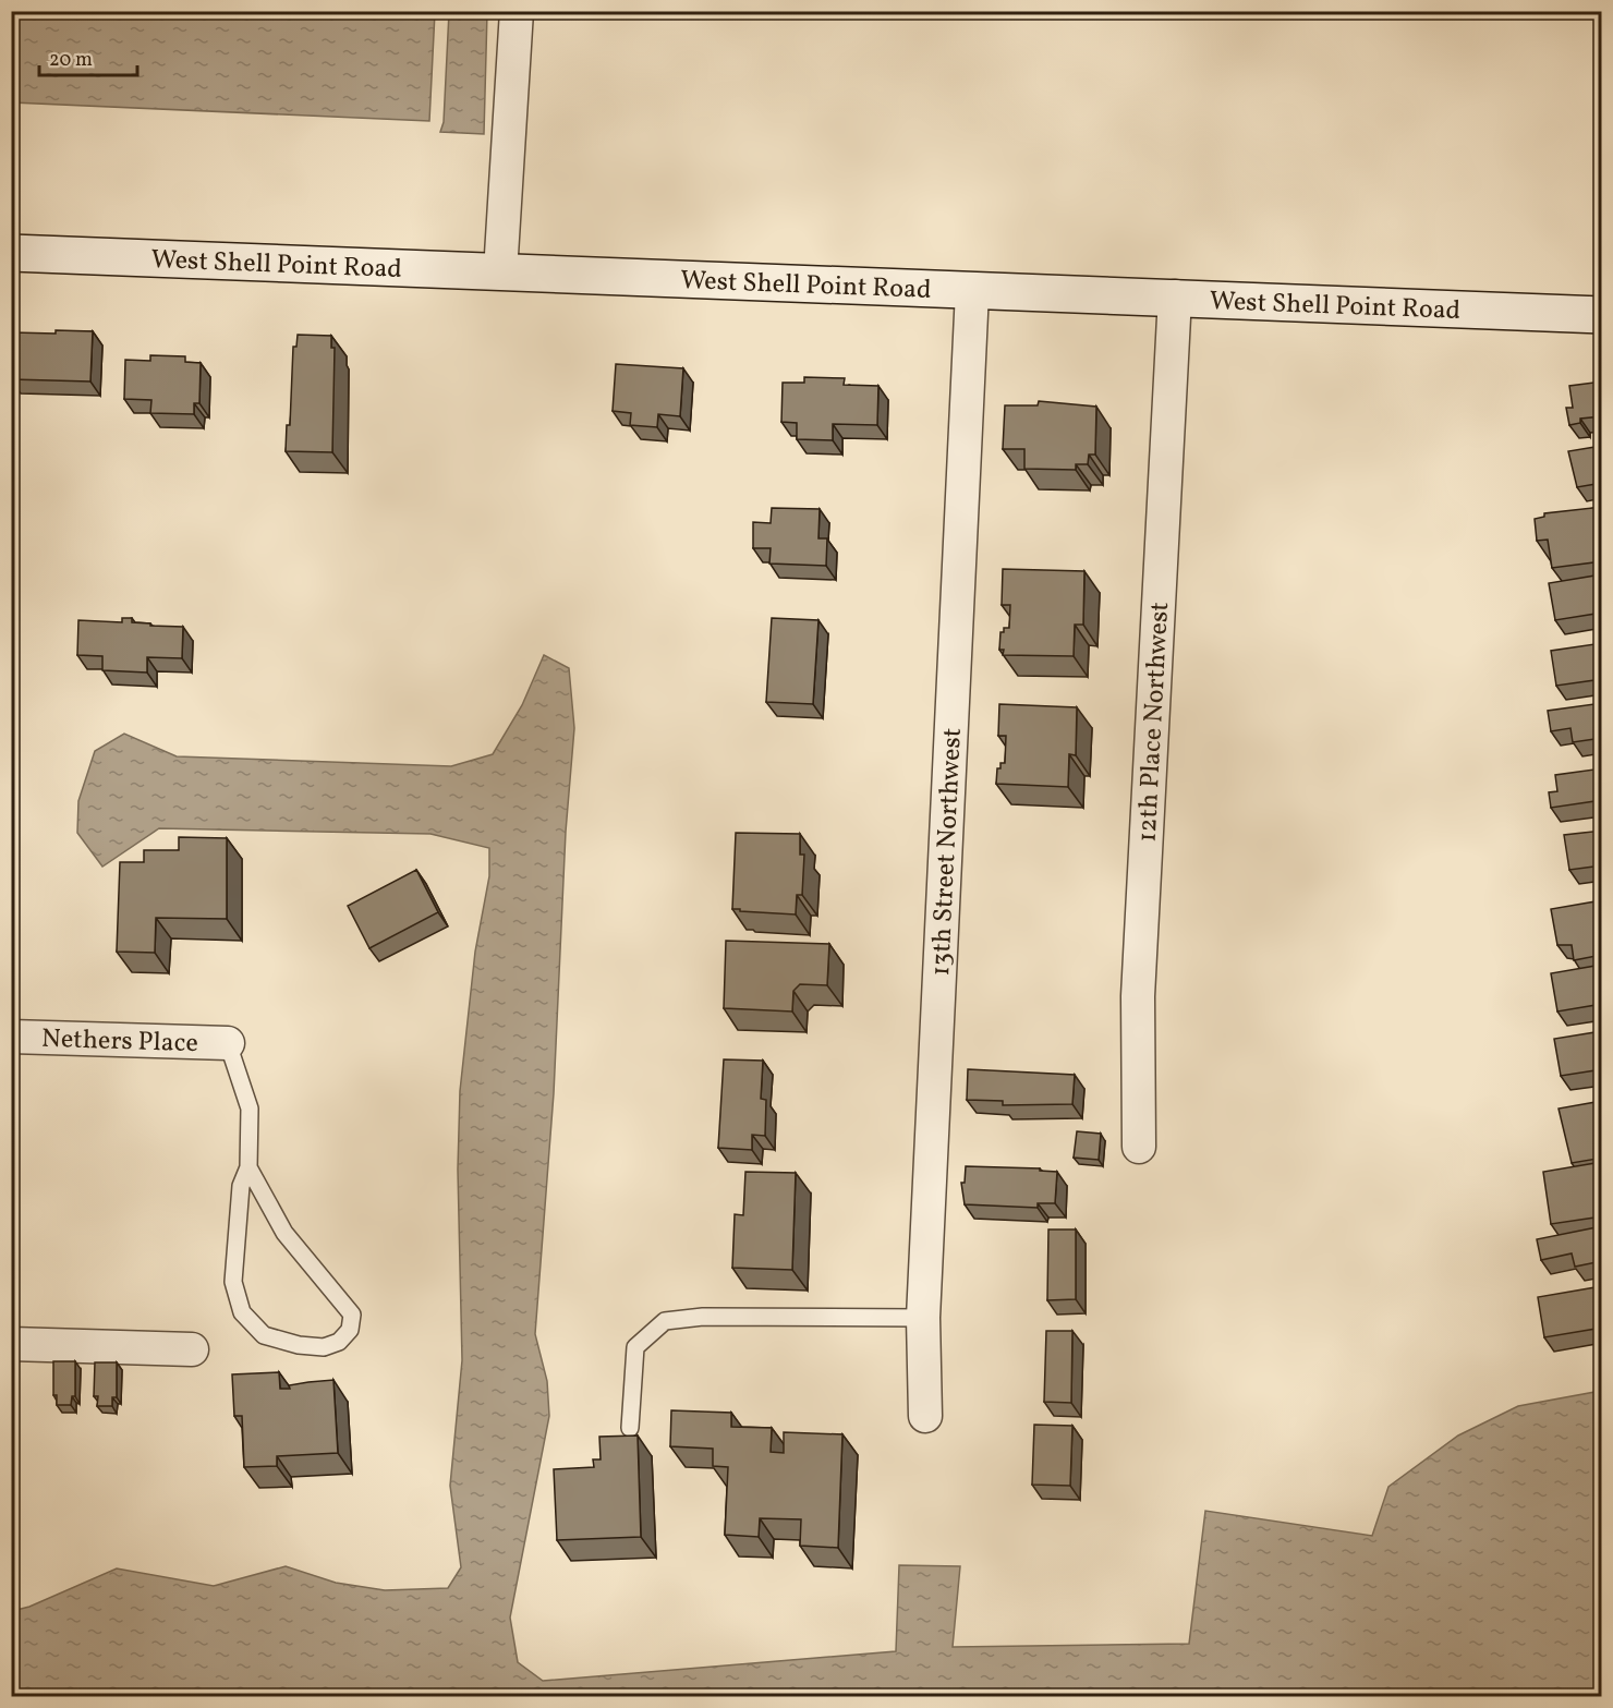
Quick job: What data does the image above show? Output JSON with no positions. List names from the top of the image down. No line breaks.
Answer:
{"streets":{"street":["West Shell Point Road","12th Place Northwest","13th Street Northwest","Nethers Place"]},"crossings":[["West Shell Point Road","12th Place Northwest"],["West Shell Point Road","13th Street Northwest"]],"scale_bar":"20 m"}
